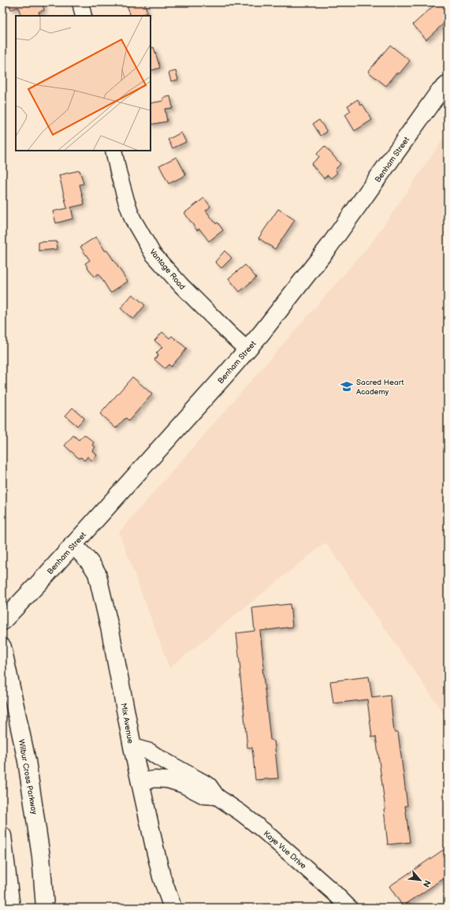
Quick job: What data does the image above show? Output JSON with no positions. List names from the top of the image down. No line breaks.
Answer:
{"streets":{"main road":["Benham Street","Mix Avenue","Wilbur Cross Parkway"],"street":["Vantage Road","Kaye Vue Drive"]},"crossings":[["Benham Street","Vantage Road"],["Benham Street","Mix Avenue"],["Mix Avenue","Kaye Vue Drive"]],"places":{"school or university":["Sacred Heart Academy"]},"north":"bottom right"}
